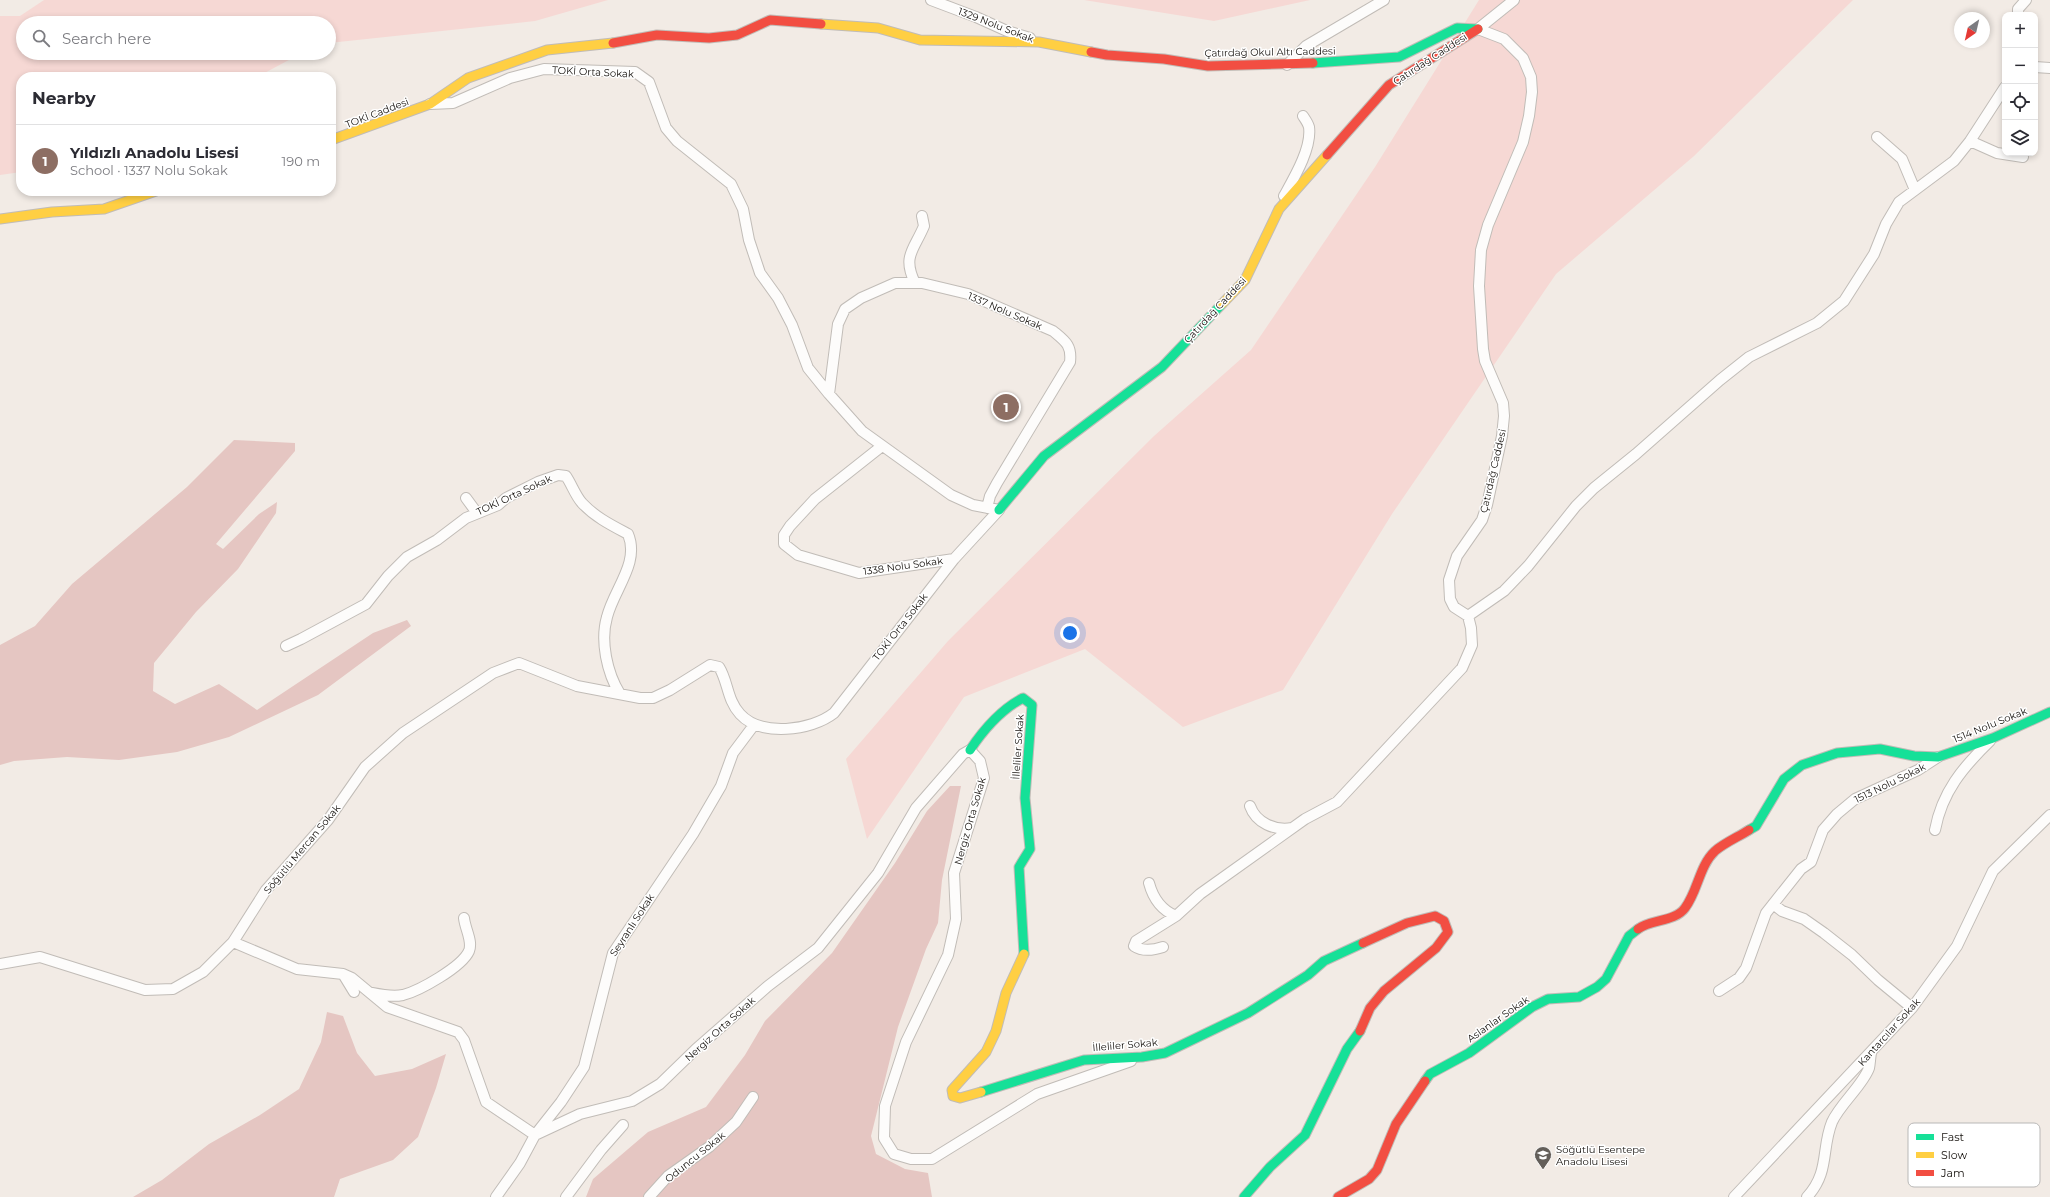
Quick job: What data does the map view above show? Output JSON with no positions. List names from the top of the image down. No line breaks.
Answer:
{"streets":{"street":["1329 Nolu Sokak","Çatırdağ Okul Altı Caddesi","Çatırdağ Caddesi","TOKİ Orta Sokak","TOKİ Caddesi","1337 Nolu Sokak","1338 Nolu Sokak","1514 Nolu Sokak","İlleliler Sokak","1513 Nolu Sokak","Nergiz Orta Sokak","Söğütlü Mercan Sokak","Seyranlı Sokak","Aslanlar Sokak","Kantarcılar Sokak","Oduncu Sokak"]},"crossings":[["1329 Nolu Sokak","Çatırdağ Okul Altı Caddesi"],["Çatırdağ Okul Altı Caddesi","Çatırdağ Caddesi"],["Çatırdağ Okul Altı Caddesi","TOKİ Orta Sokak"],["Çatırdağ Okul Altı Caddesi","TOKİ Caddesi"],["Çatırdağ Caddesi","TOKİ Orta Sokak"],["TOKİ Orta Sokak","TOKİ Caddesi"],["TOKİ Orta Sokak","1337 Nolu Sokak"],["TOKİ Orta Sokak","1338 Nolu Sokak"],["TOKİ Orta Sokak","Söğütlü Mercan Sokak"],["TOKİ Orta Sokak","Seyranlı Sokak"],["1514 Nolu Sokak","1513 Nolu Sokak"],["1514 Nolu Sokak","Aslanlar Sokak"],["İlleliler Sokak","Nergiz Orta Sokak"],["1513 Nolu Sokak","Aslanlar Sokak"],["Nergiz Orta Sokak","Seyranlı Sokak"]],"places":{"school or university":["Söğütlü Esentepe Anadolu Lisesi"]},"legend":["Fast","Slow","Jam"],"north":"bottom left","page":{"map_buttons":["+","−"],"search":"Search here","heading":"Nearby","list":[{"mark":"1","name":"Yıldızlı Anadolu Lisesi","note":"School · 1337 Nolu Sokak","value":"190 m"}],"pins":"1"}}
